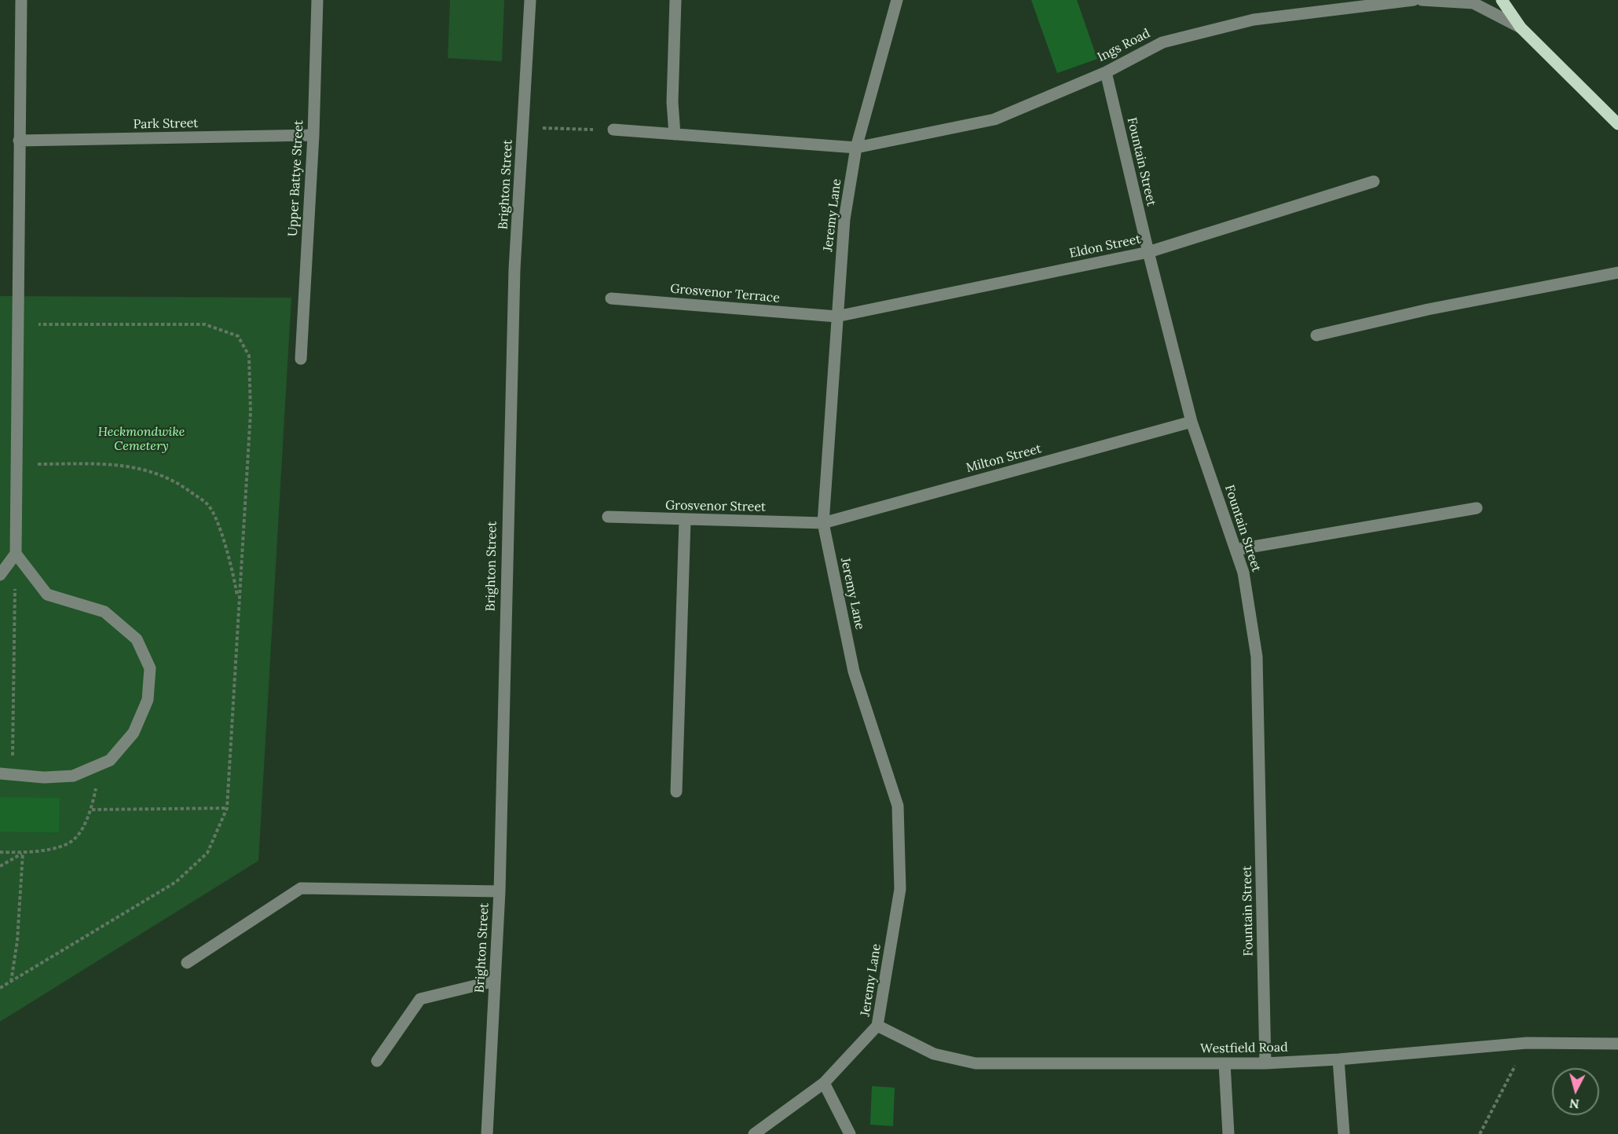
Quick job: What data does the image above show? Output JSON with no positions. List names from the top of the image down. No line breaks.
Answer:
{"streets":{"street":["Ings Road","Park Street","Fountain Street","Upper Battye Street","Brighton Street","Jeremy Lane","Eldon Street","Grosvenor Terrace","Milton Street","Grosvenor Street","Westfield Road"]},"crossings":[["Ings Road","Fountain Street"],["Ings Road","Jeremy Lane"],["Park Street","Upper Battye Street"],["Fountain Street","Eldon Street"],["Fountain Street","Milton Street"],["Fountain Street","Westfield Road"],["Jeremy Lane","Eldon Street"],["Jeremy Lane","Grosvenor Terrace"],["Jeremy Lane","Milton Street"],["Jeremy Lane","Grosvenor Street"],["Jeremy Lane","Westfield Road"],["Eldon Street","Grosvenor Terrace"],["Milton Street","Grosvenor Street"]],"parks":["Heckmondwike Cemetery"],"north":"bottom"}
